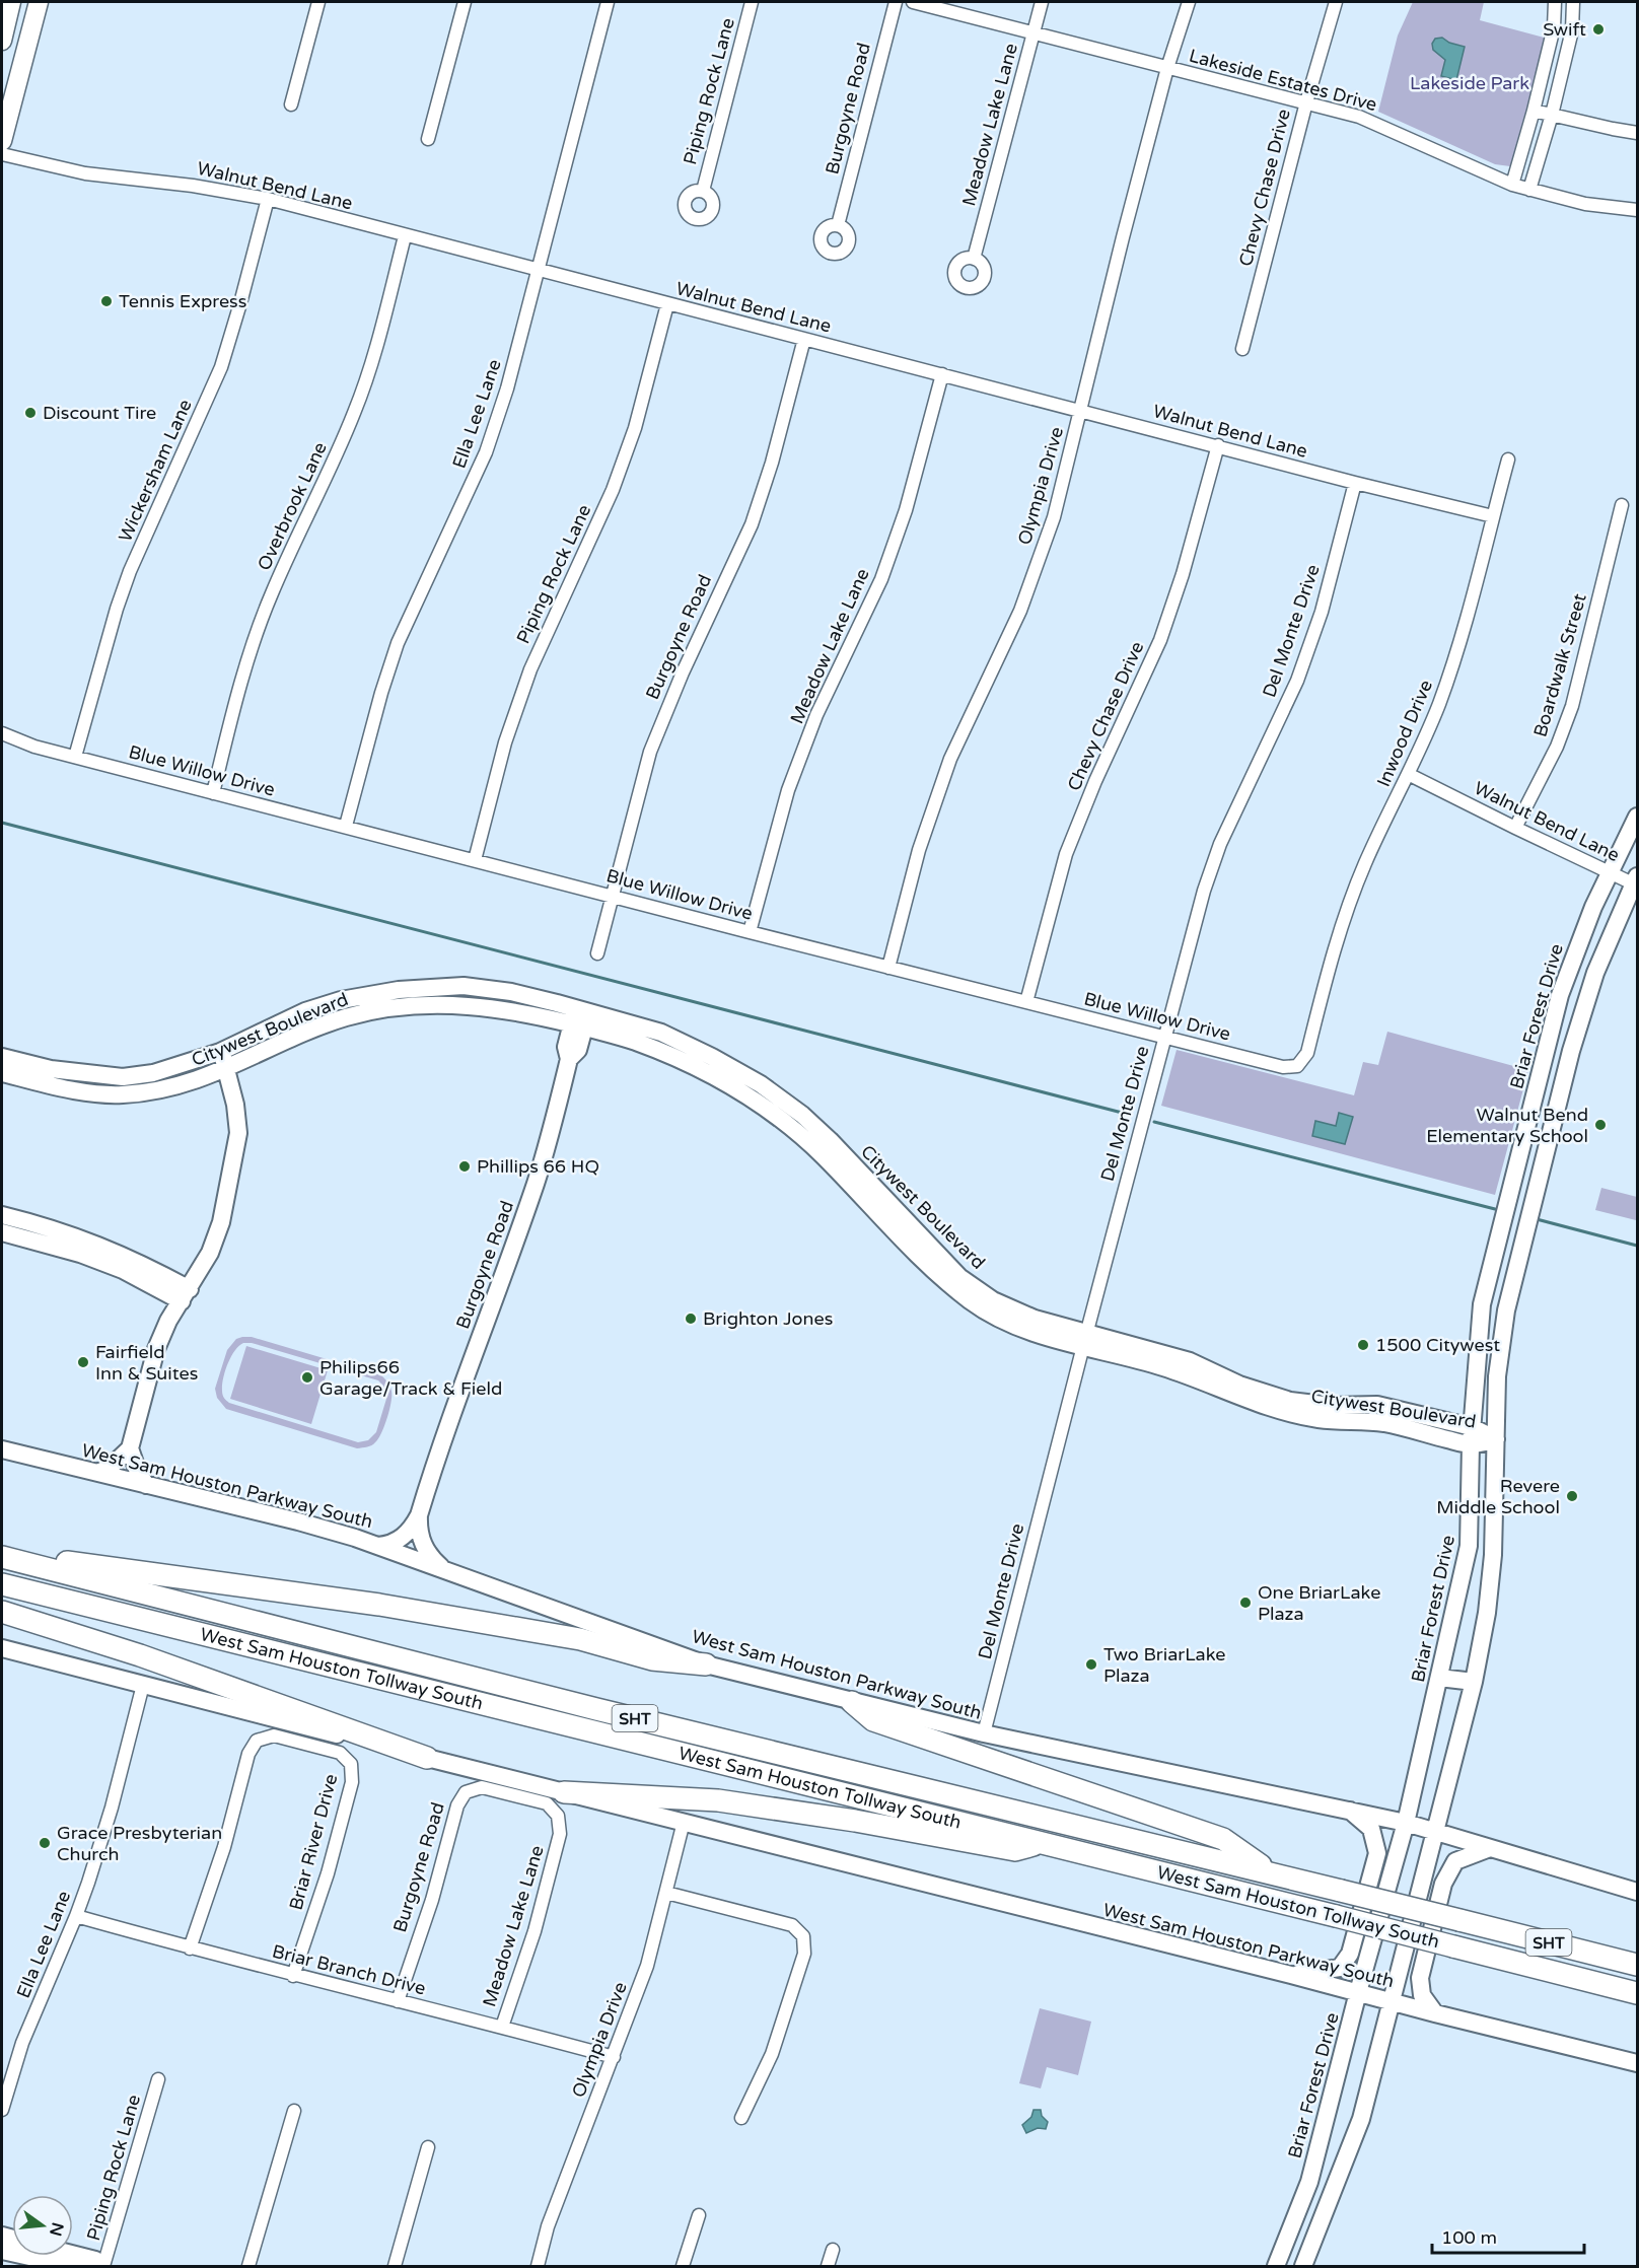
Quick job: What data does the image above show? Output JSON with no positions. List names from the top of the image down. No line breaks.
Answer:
{"streets":{"highway":["West Sam Houston Tollway South","SHT"],"main road":["Burgoyne Road","Briar Forest Drive","Citywest Boulevard","West Sam Houston Parkway South"],"street":["Lakeside Estates Drive","Piping Rock Lane","Meadow Lake Lane","Walnut Bend Lane","Chevy Chase Drive","Ella Lee Lane","Wickersham Lane","Olympia Drive","Overbrook Lane","Del Monte Drive","Boardwalk Street","Inwood Drive","Blue Willow Drive","Briar River Drive","Briar Branch Drive"]},"crossings":[["Lakeside Estates Drive","Meadow Lake Lane"],["Lakeside Estates Drive","Chevy Chase Drive"],["Lakeside Estates Drive","Olympia Drive"],["Piping Rock Lane","Walnut Bend Lane"],["Piping Rock Lane","Blue Willow Drive"],["Burgoyne Road","Meadow Lake Lane"],["Burgoyne Road","Walnut Bend Lane"],["Burgoyne Road","Blue Willow Drive"],["Burgoyne Road","Citywest Boulevard"],["Burgoyne Road","West Sam Houston Parkway South"],["Burgoyne Road","Briar Branch Drive"],["Meadow Lake Lane","Walnut Bend Lane"],["Meadow Lake Lane","Blue Willow Drive"],["Meadow Lake Lane","Briar Branch Drive"],["Walnut Bend Lane","Chevy Chase Drive"],["Walnut Bend Lane","Ella Lee Lane"],["Walnut Bend Lane","Wickersham Lane"],["Walnut Bend Lane","Olympia Drive"],["Walnut Bend Lane","Overbrook Lane"],["Walnut Bend Lane","Del Monte Drive"],["Walnut Bend Lane","Boardwalk Street"],["Walnut Bend Lane","Inwood Drive"],["Walnut Bend Lane","Briar Forest Drive"],["Chevy Chase Drive","Blue Willow Drive"],["Ella Lee Lane","Blue Willow Drive"],["Ella Lee Lane","West Sam Houston Parkway South"],["Ella Lee Lane","Briar Branch Drive"],["Wickersham Lane","Blue Willow Drive"],["Olympia Drive","Blue Willow Drive"],["Olympia Drive","West Sam Houston Parkway South"],["Olympia Drive","Briar Branch Drive"],["Overbrook Lane","Blue Willow Drive"],["Del Monte Drive","Blue Willow Drive"],["Del Monte Drive","Citywest Boulevard"],["Del Monte Drive","West Sam Houston Parkway South"],["Inwood Drive","Blue Willow Drive"],["Briar Forest Drive","Citywest Boulevard"],["Briar Forest Drive","West Sam Houston Parkway South"],["Briar River Drive","Briar Branch Drive"]],"parks":["Lakeside Park"],"places":["Swift","Tennis Express","Discount Tire","Walnut Bend Elementary School","Phillips 66 HQ","Brighton Jones","1500 Citywest","Fairfield Inn & Suites","Philips66 Garage/Track & Field","Revere Middle School","One BriarLake Plaza","Two BriarLake Plaza","Grace Presbyterian Church"],"scale_bar":"100 m","north":"right"}
